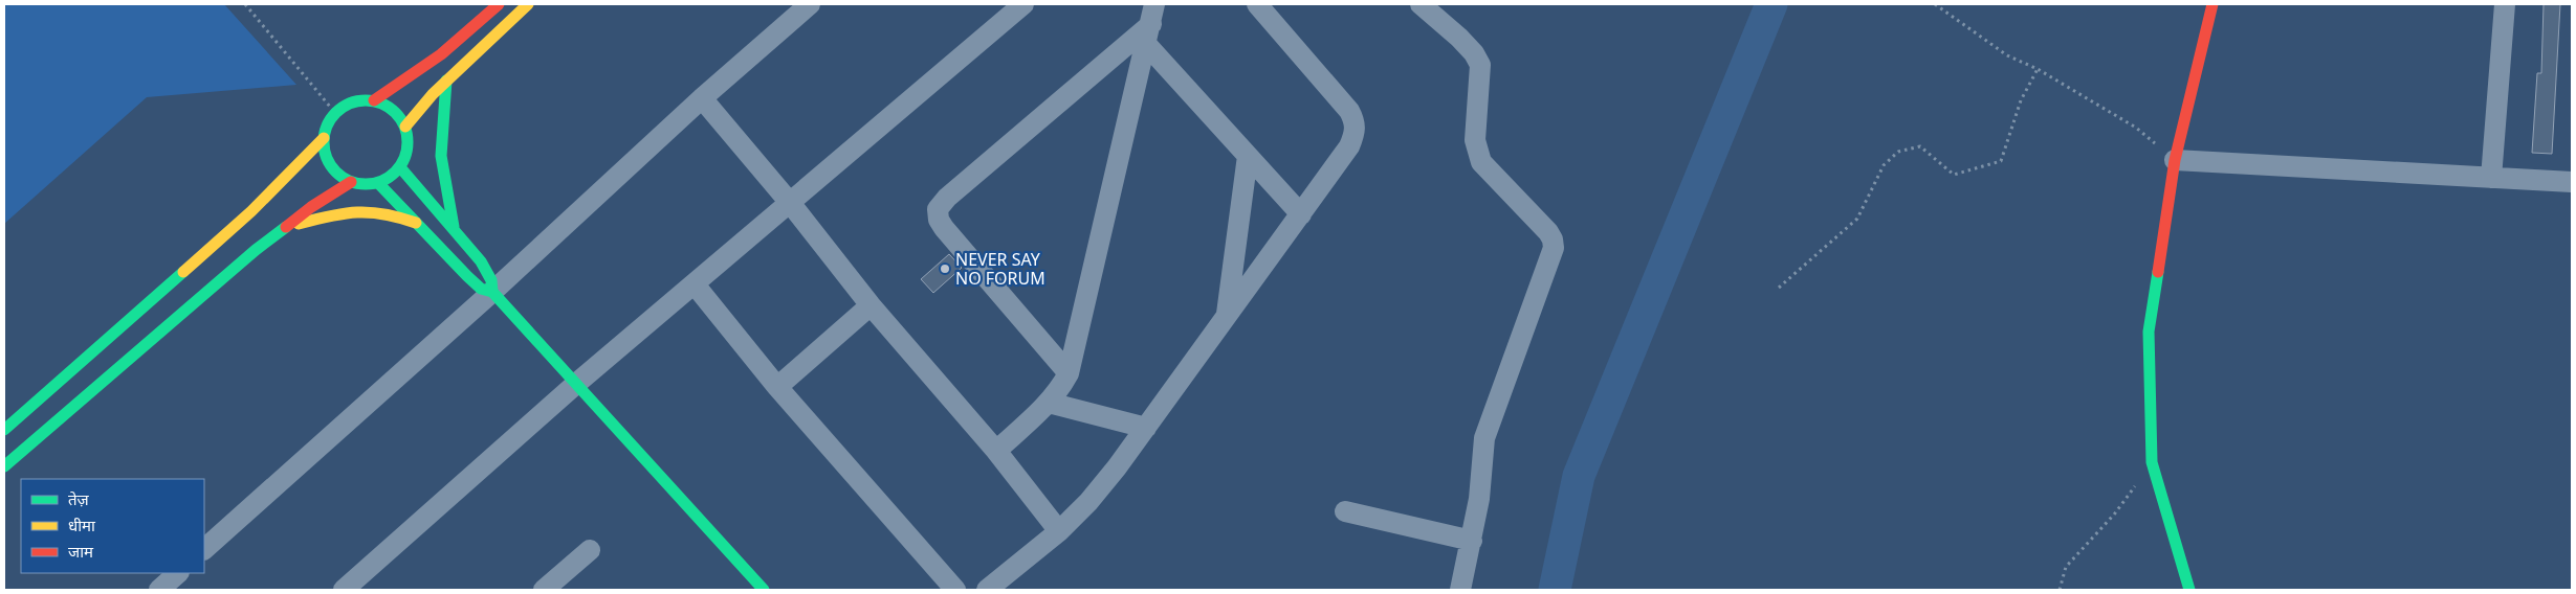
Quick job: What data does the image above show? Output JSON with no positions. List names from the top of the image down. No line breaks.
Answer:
{"places":["NEVER SAY NO FORUM"],"legend":["तेज़","धीमा","जाम"]}
